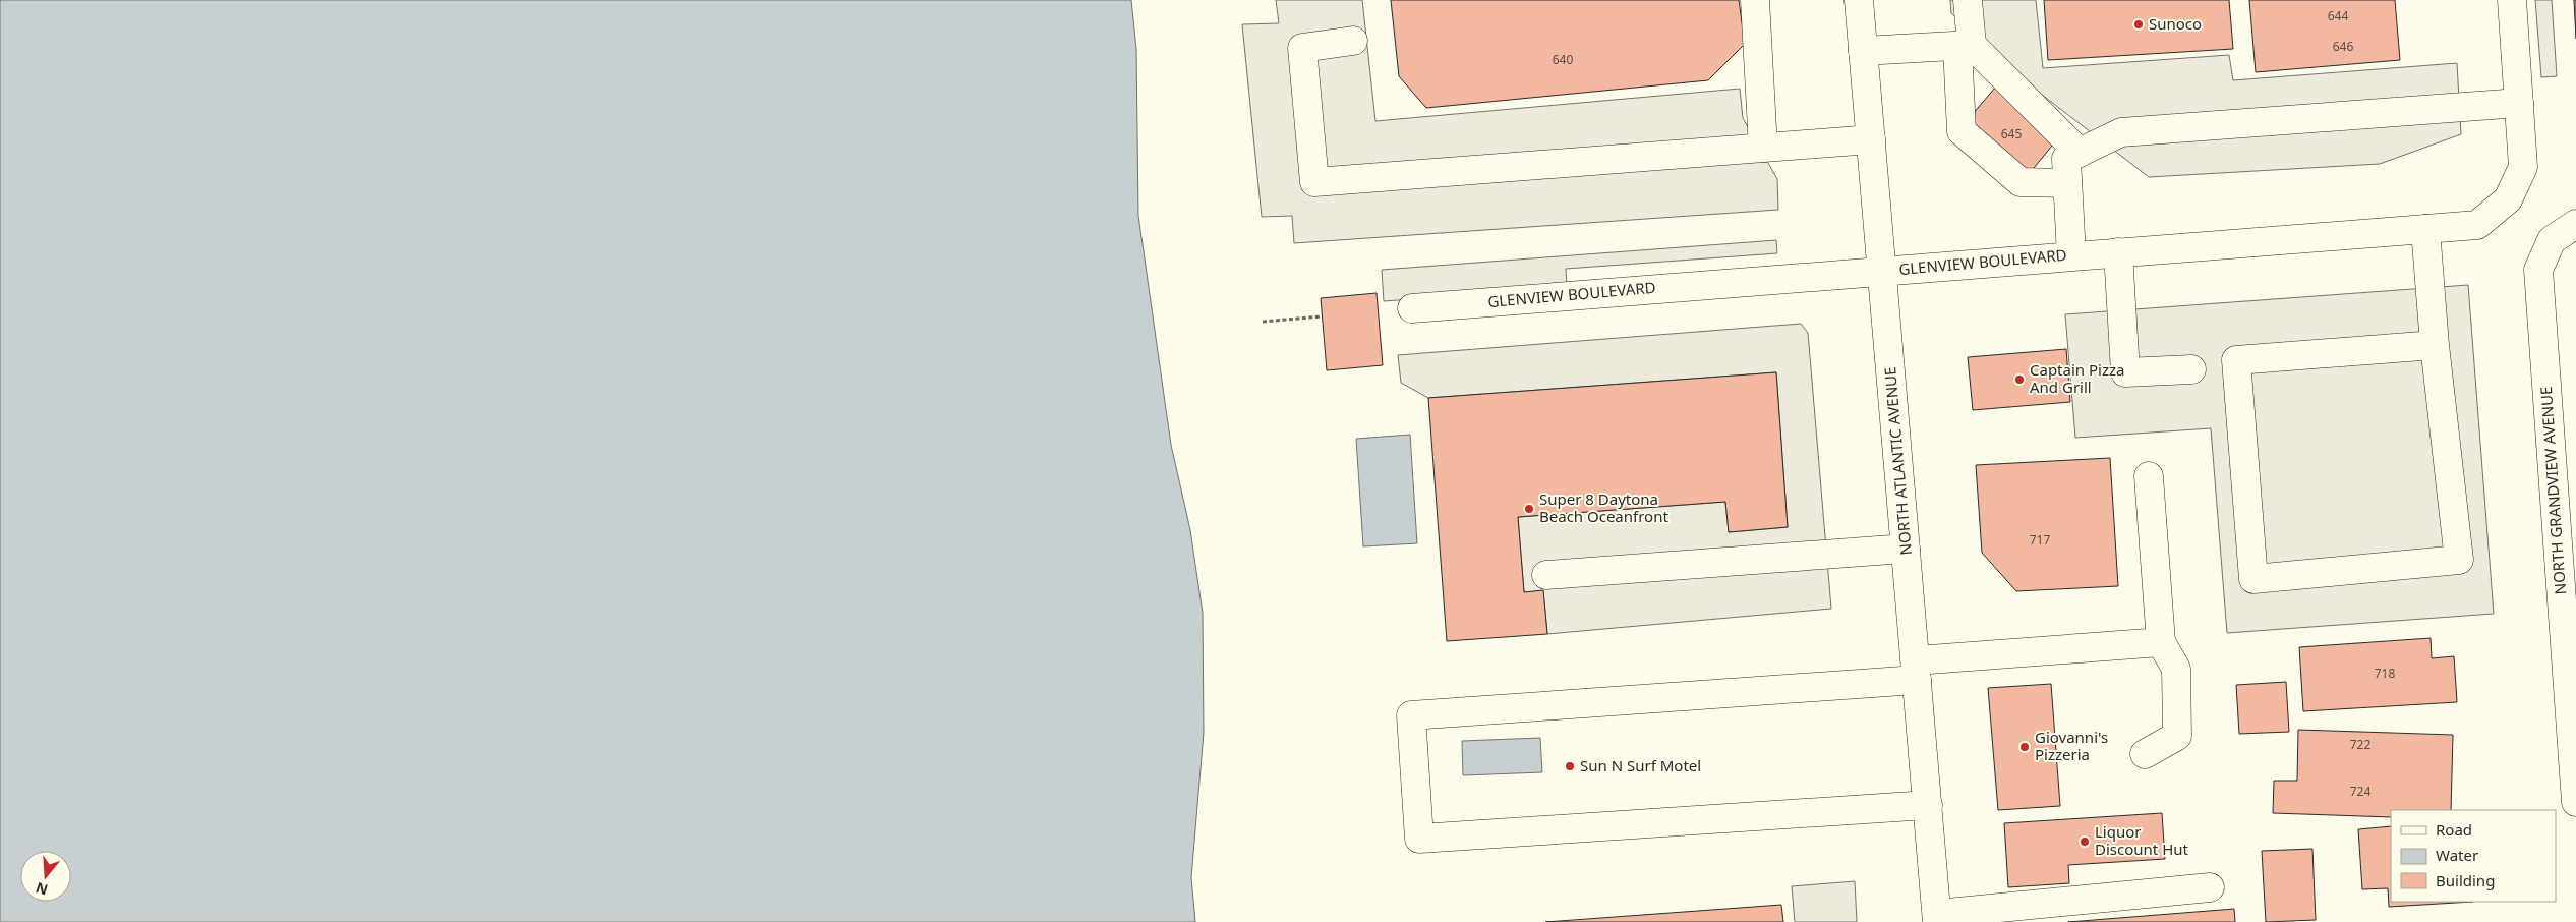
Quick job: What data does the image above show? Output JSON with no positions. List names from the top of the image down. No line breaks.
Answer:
{"streets":{"street":["GLENVIEW BOULEVARD","NORTH ATLANTIC AVENUE","NORTH GRANDVIEW AVENUE"]},"crossings":[["GLENVIEW BOULEVARD","NORTH ATLANTIC AVENUE"]],"places":["Sunoco","Captain Pizza And Grill","Super 8 Daytona Beach Oceanfront","Giovanni's Pizzeria","Sun N Surf Motel","Liquor Discount Hut"],"house_numbers":["644","646","640","645","717","718","722","724"],"legend":["Road","Water","Building"],"north":"bottom"}
